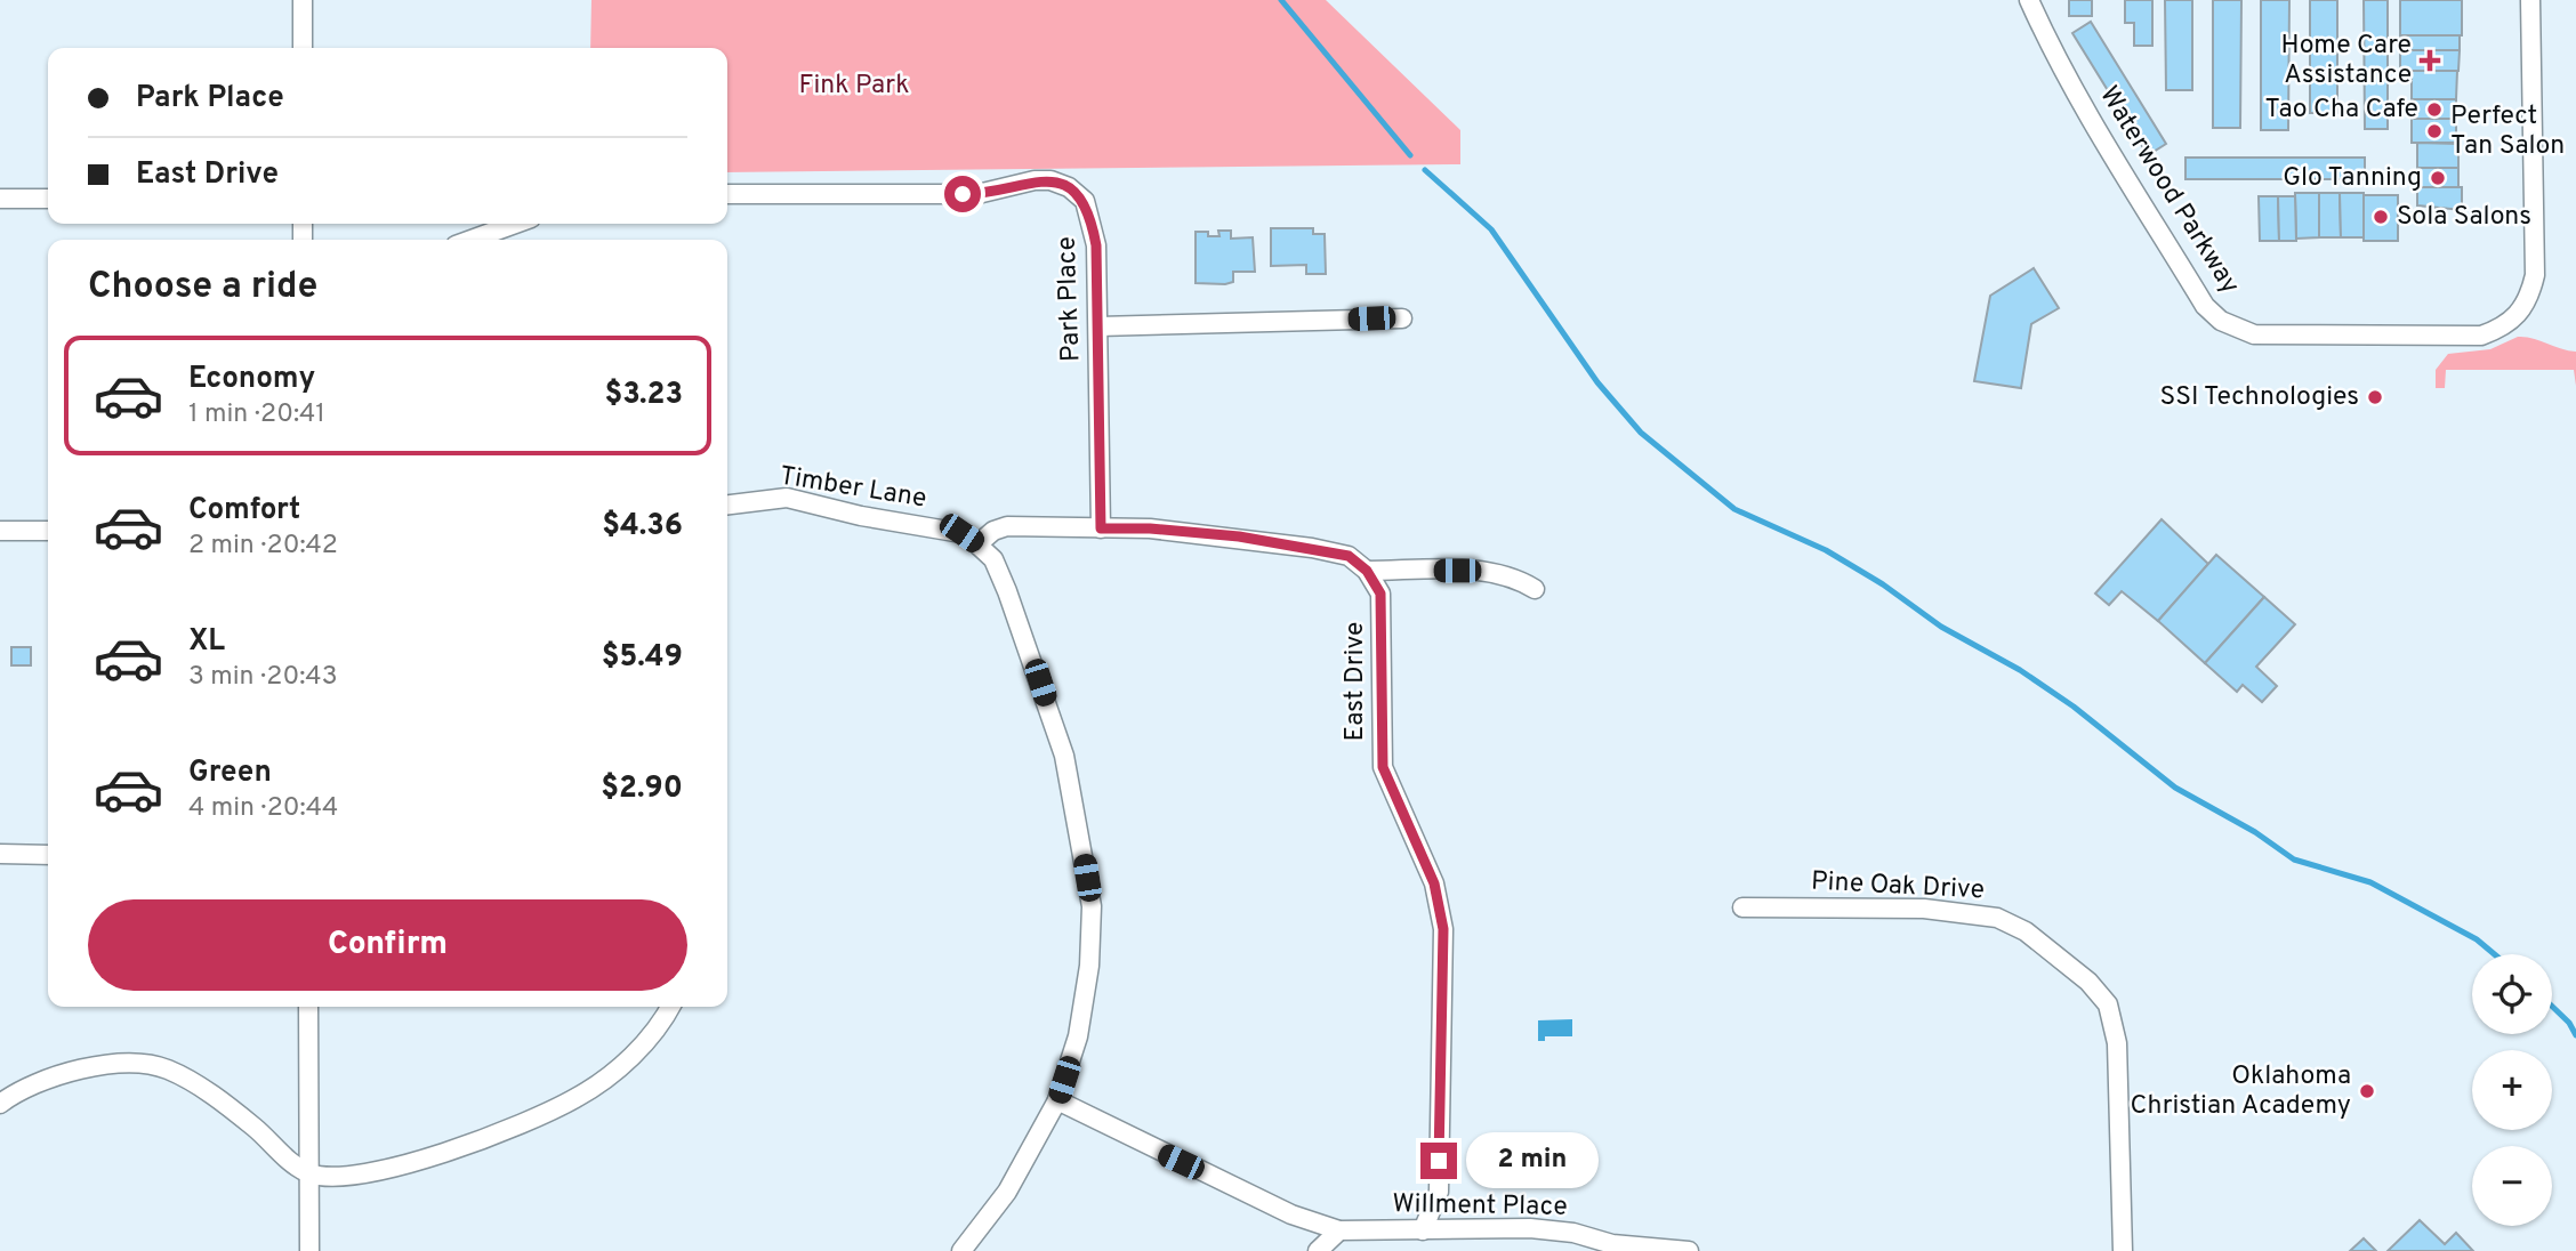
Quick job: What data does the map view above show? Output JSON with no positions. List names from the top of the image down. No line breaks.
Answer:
{"streets":{"street":["Waterwood Parkway","Park Place","Timber Lane","East Drive","Pine Oak Drive","Willment Place"]},"crossings":[["East Drive","Willment Place"]],"parks":["Fink Park"],"places":{"health":["Home Care Assistance"],"other":["Tao Cha Cafe","Perfect Tan Salon","Glo Tanning","Sola Salons","SSI Technologies","Oklahoma Christian Academy"]},"page":{"banner":["Park Place","East Drive"],"heading":"Choose a ride","list":[{"name":"Economy","note":"1 min · 20:41","value":"$3.23"},{"name":"Comfort","note":"2 min · 20:42","value":"$4.36"},{"name":"XL","note":"3 min · 20:43","value":"$5.49"},{"name":"Green","note":"4 min · 20:44","value":"$2.90"}],"buttons":"Confirm","map_buttons":["+","−"],"bubble":"2 min"}}
